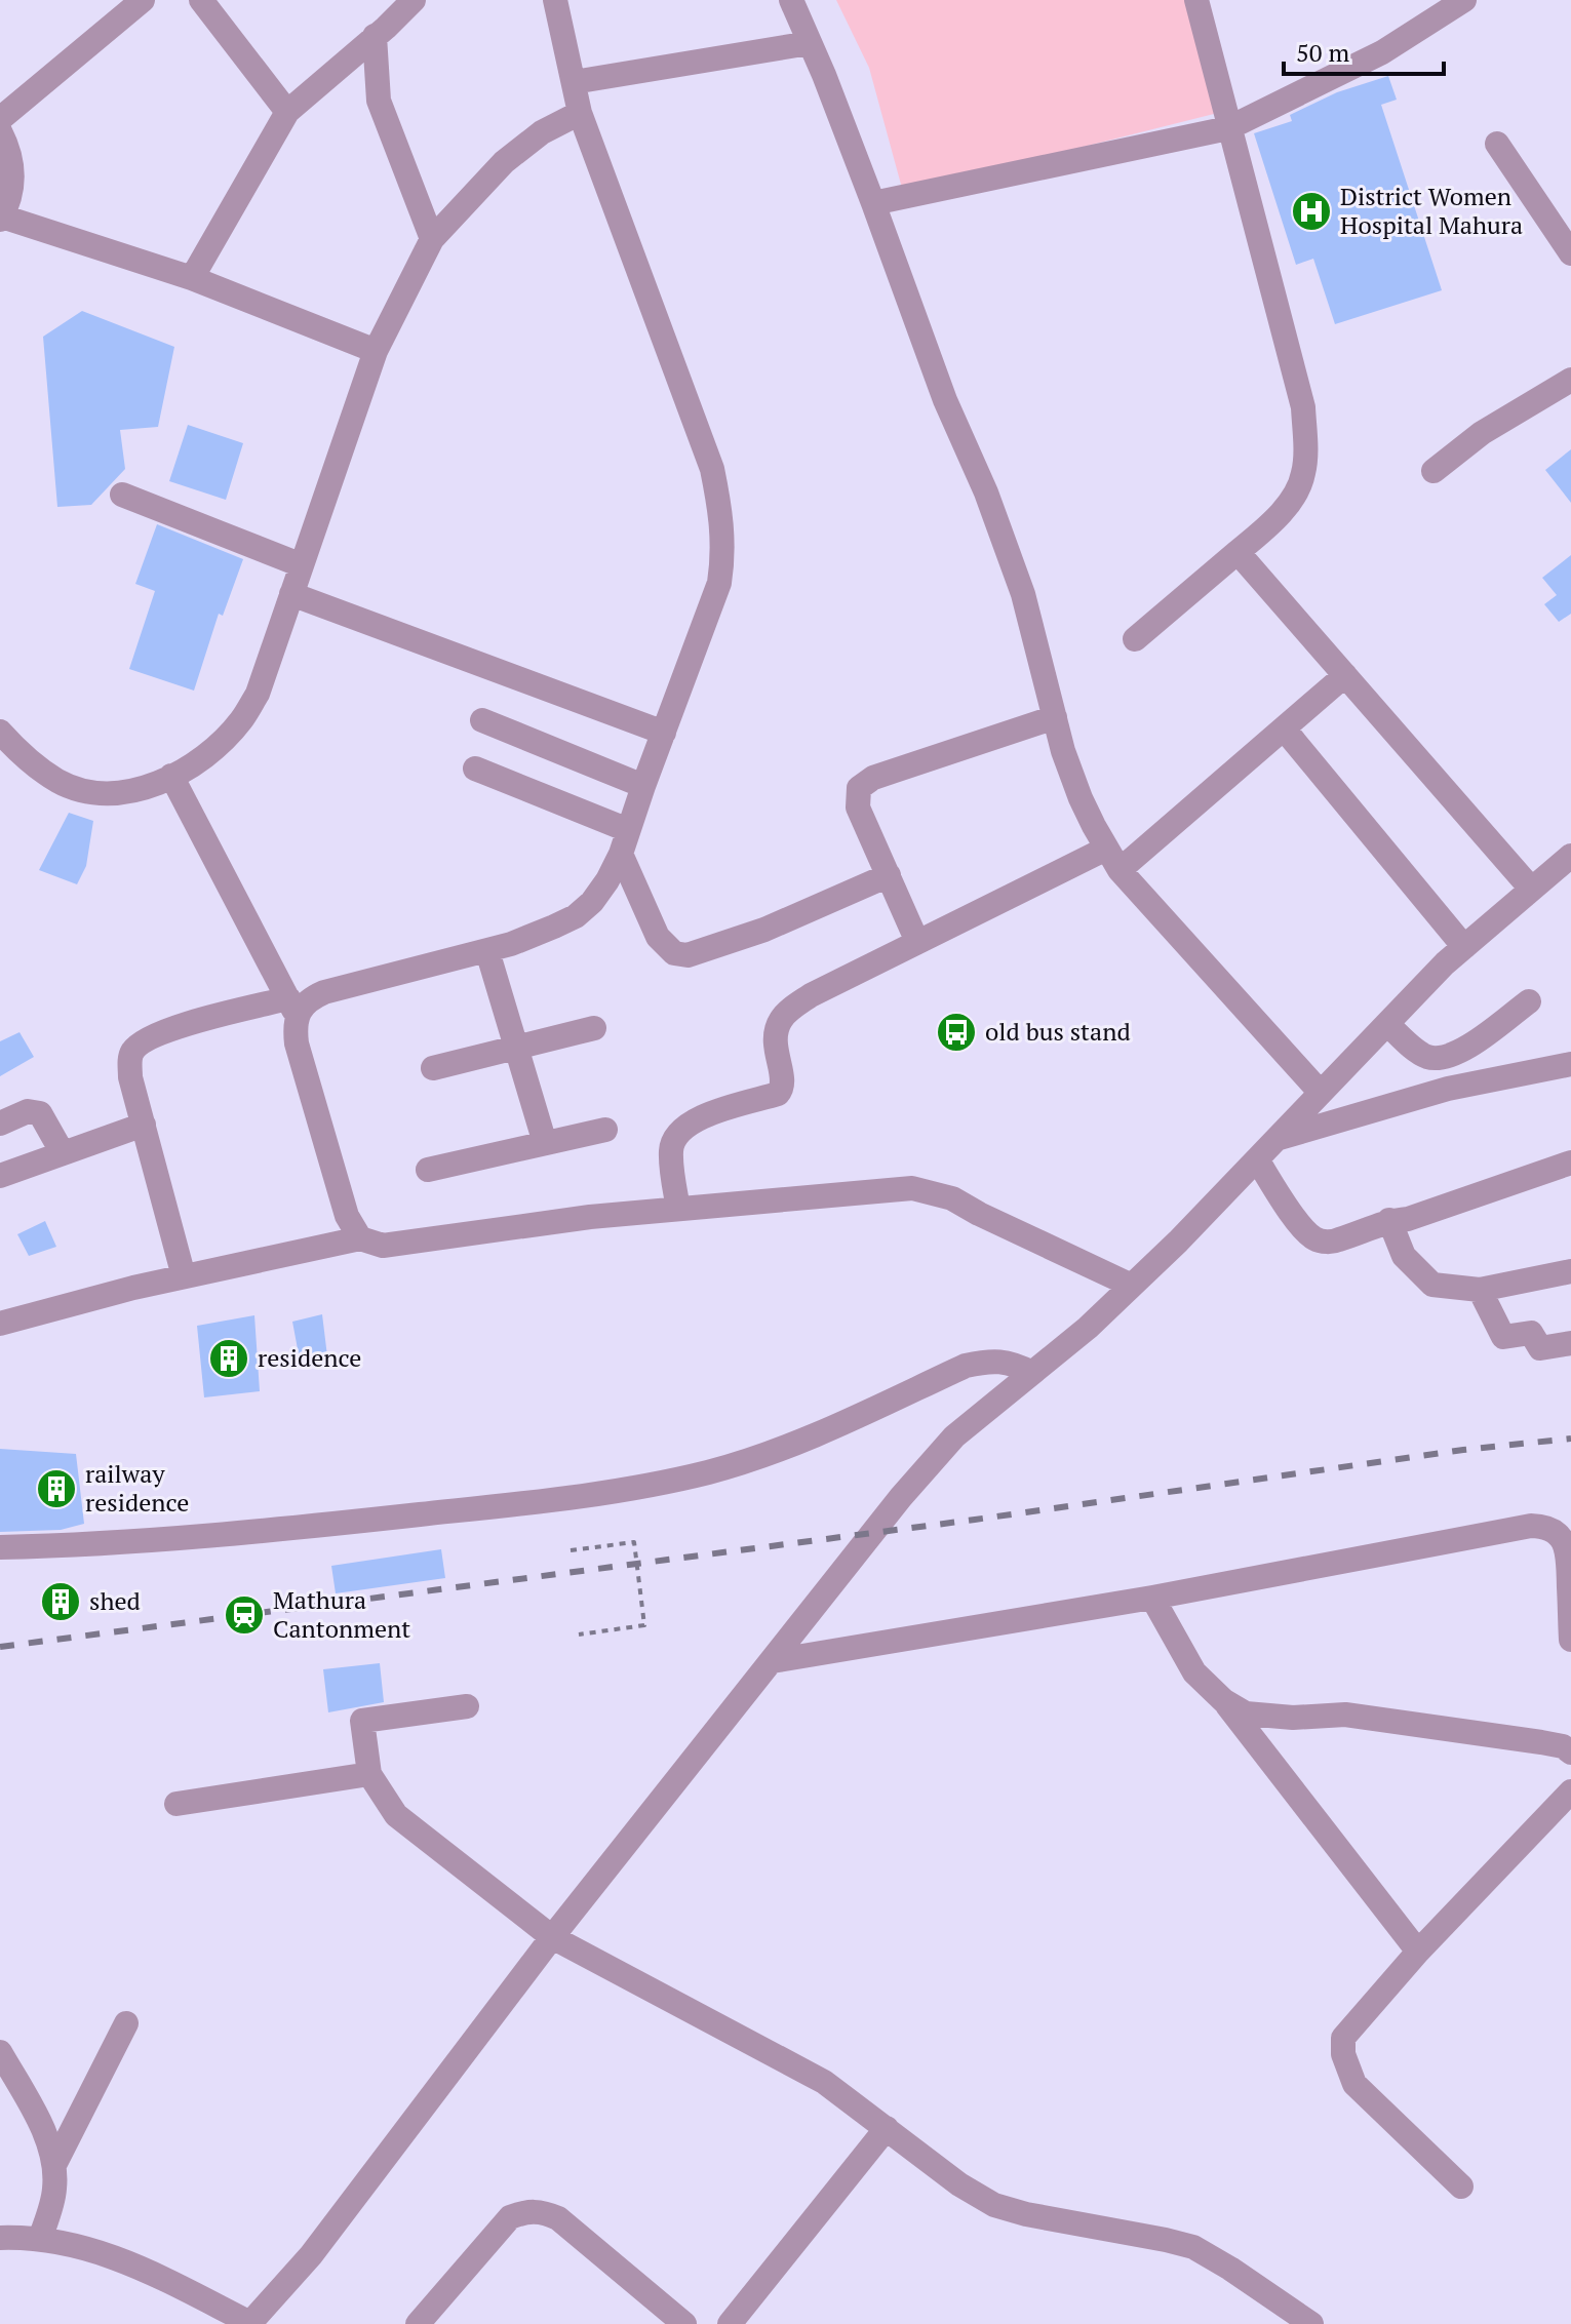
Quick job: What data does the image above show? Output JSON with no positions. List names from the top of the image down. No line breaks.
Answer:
{"places":{"hospital":["District Women Hospital Mahura"],"bus stop":["old bus stand"],"building":["residence","railway residence","shed"],"station":["Mathura Cantonment"]},"scale_bar":"50 m"}
